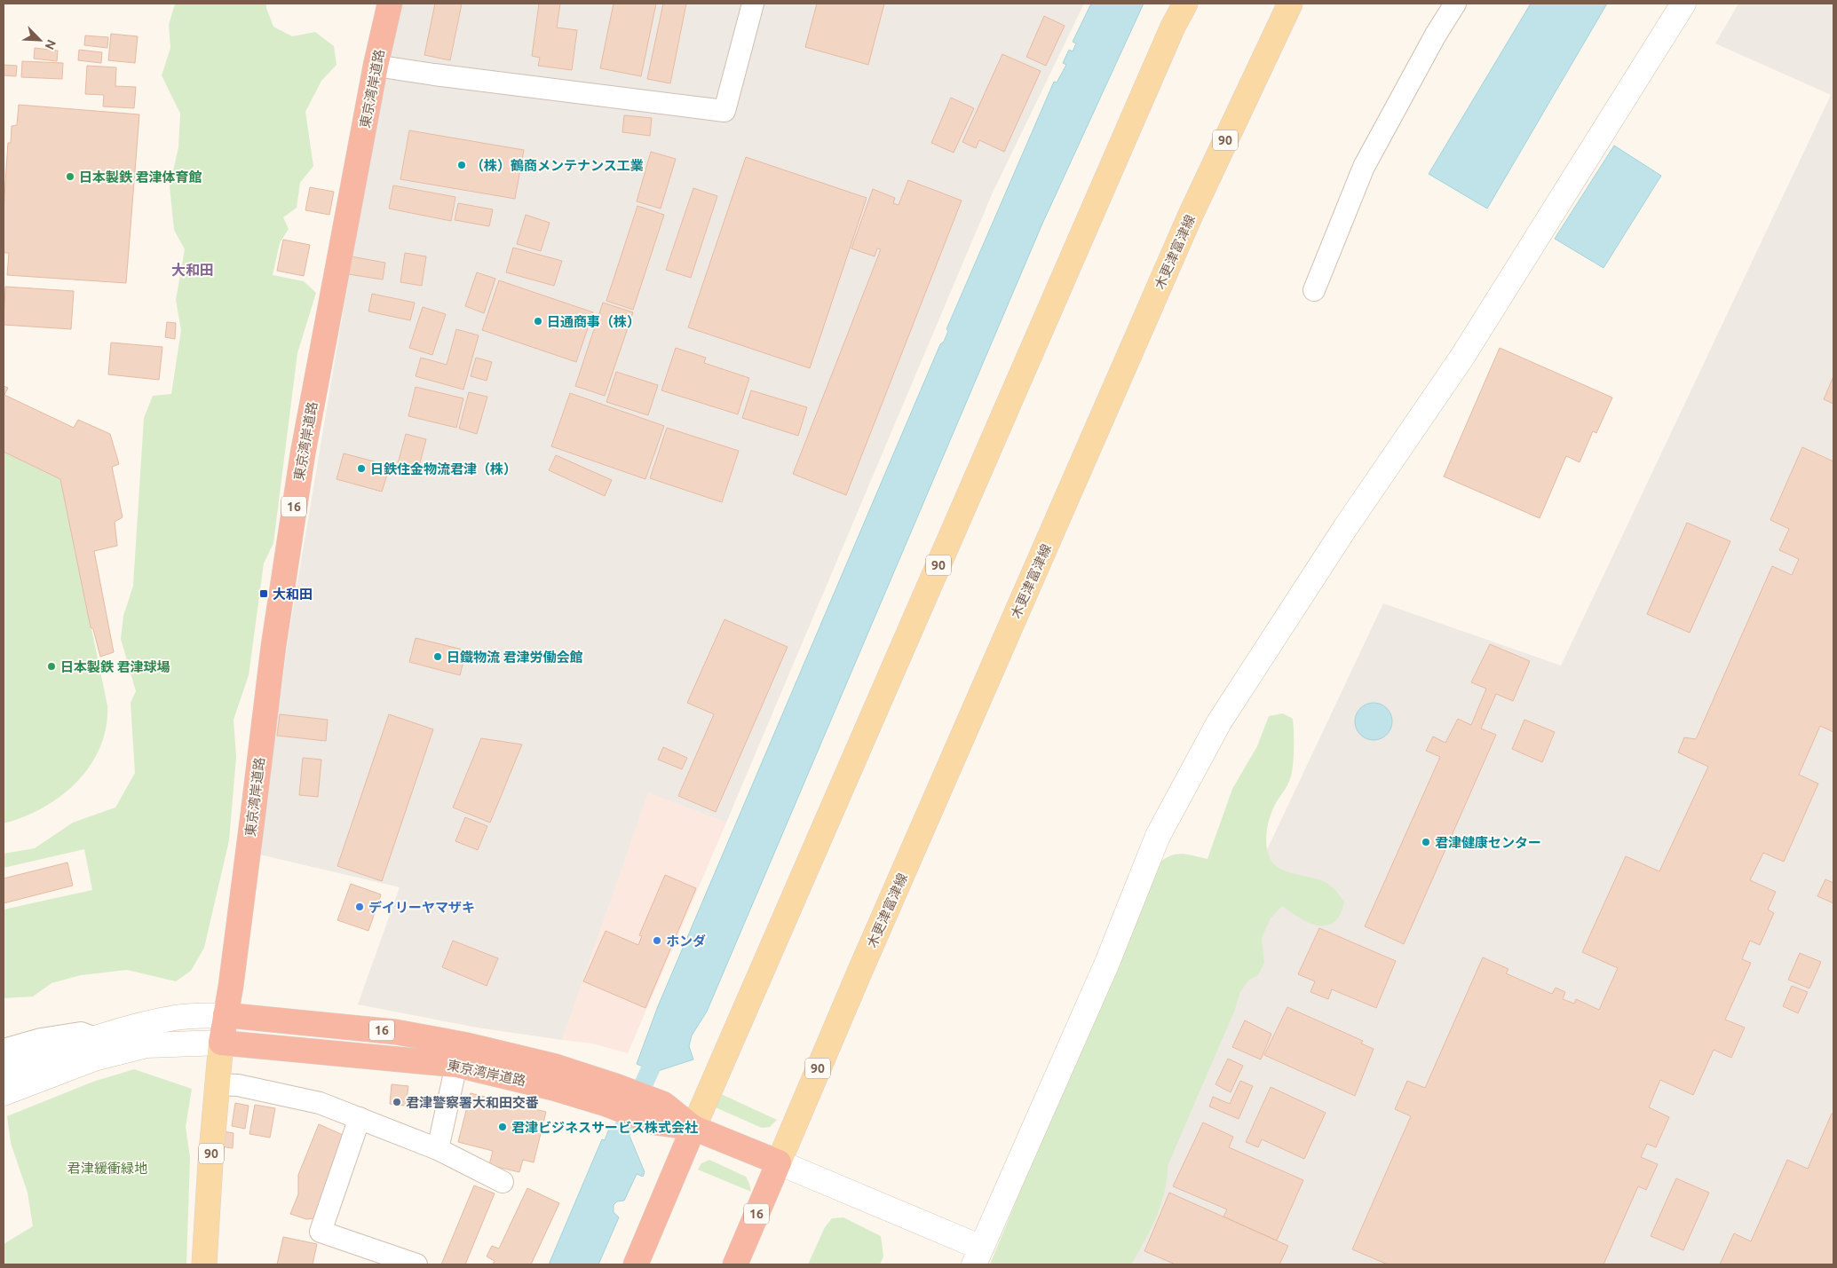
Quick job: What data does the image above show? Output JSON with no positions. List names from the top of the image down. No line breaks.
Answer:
{"streets":{"highway":["東京湾岸道路","16"],"main road":["90","木更津富津線"]},"crossings":[["東京湾岸道路","90"],["東京湾岸道路","木更津富津線"],["東京湾岸道路","16"],["木更津富津線","16"]],"districts":["大和田"],"parks":["君津緩衝緑地"],"places":{"other":["（株）鶴商メンテナンス工業","日本製鉄 君津体育館","日通商事（株）","日鉄住金物流君津（株）","日鐵物流 君津労働会館","日本製鉄 君津球場","君津健康センター","デイリーヤマザキ","ホンダ","君津警察署大和田交番","君津ビジネスサービス株式会社"],"transit":["大和田"]},"north":"bottom right"}
